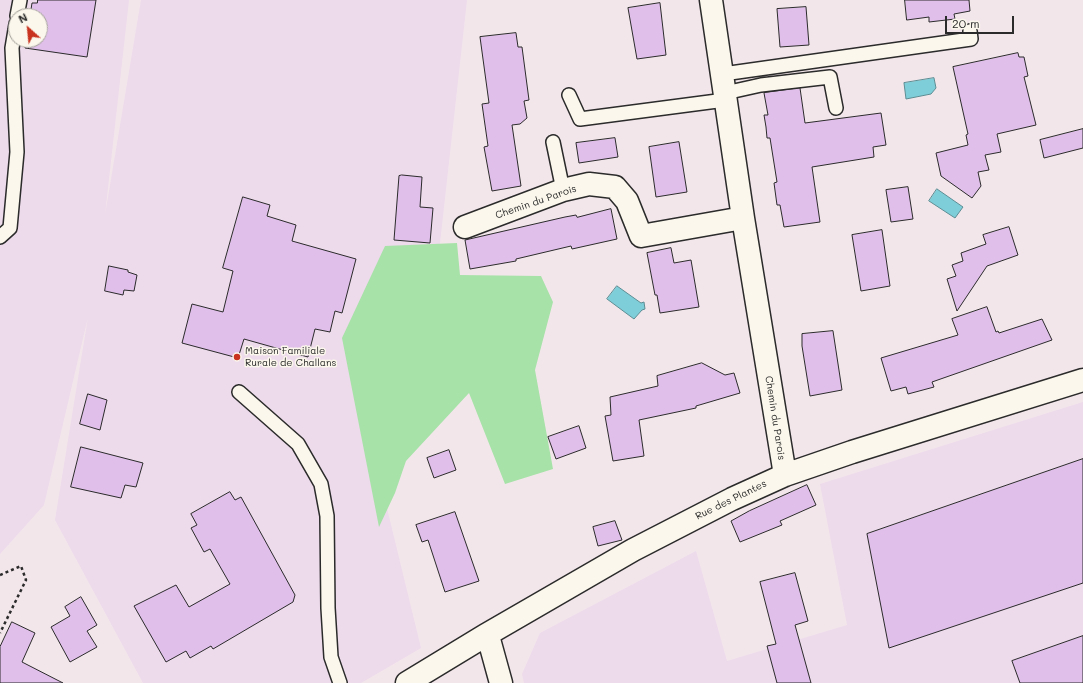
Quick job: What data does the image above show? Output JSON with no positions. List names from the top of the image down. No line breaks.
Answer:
{"streets":{"street":["Chemin du Parois","Rue des Plantes"]},"crossings":[["Chemin du Parois","Rue des Plantes"]],"places":["Maison Familiale Rurale de Challans"],"scale_bar":"20 m","north":"top left"}
